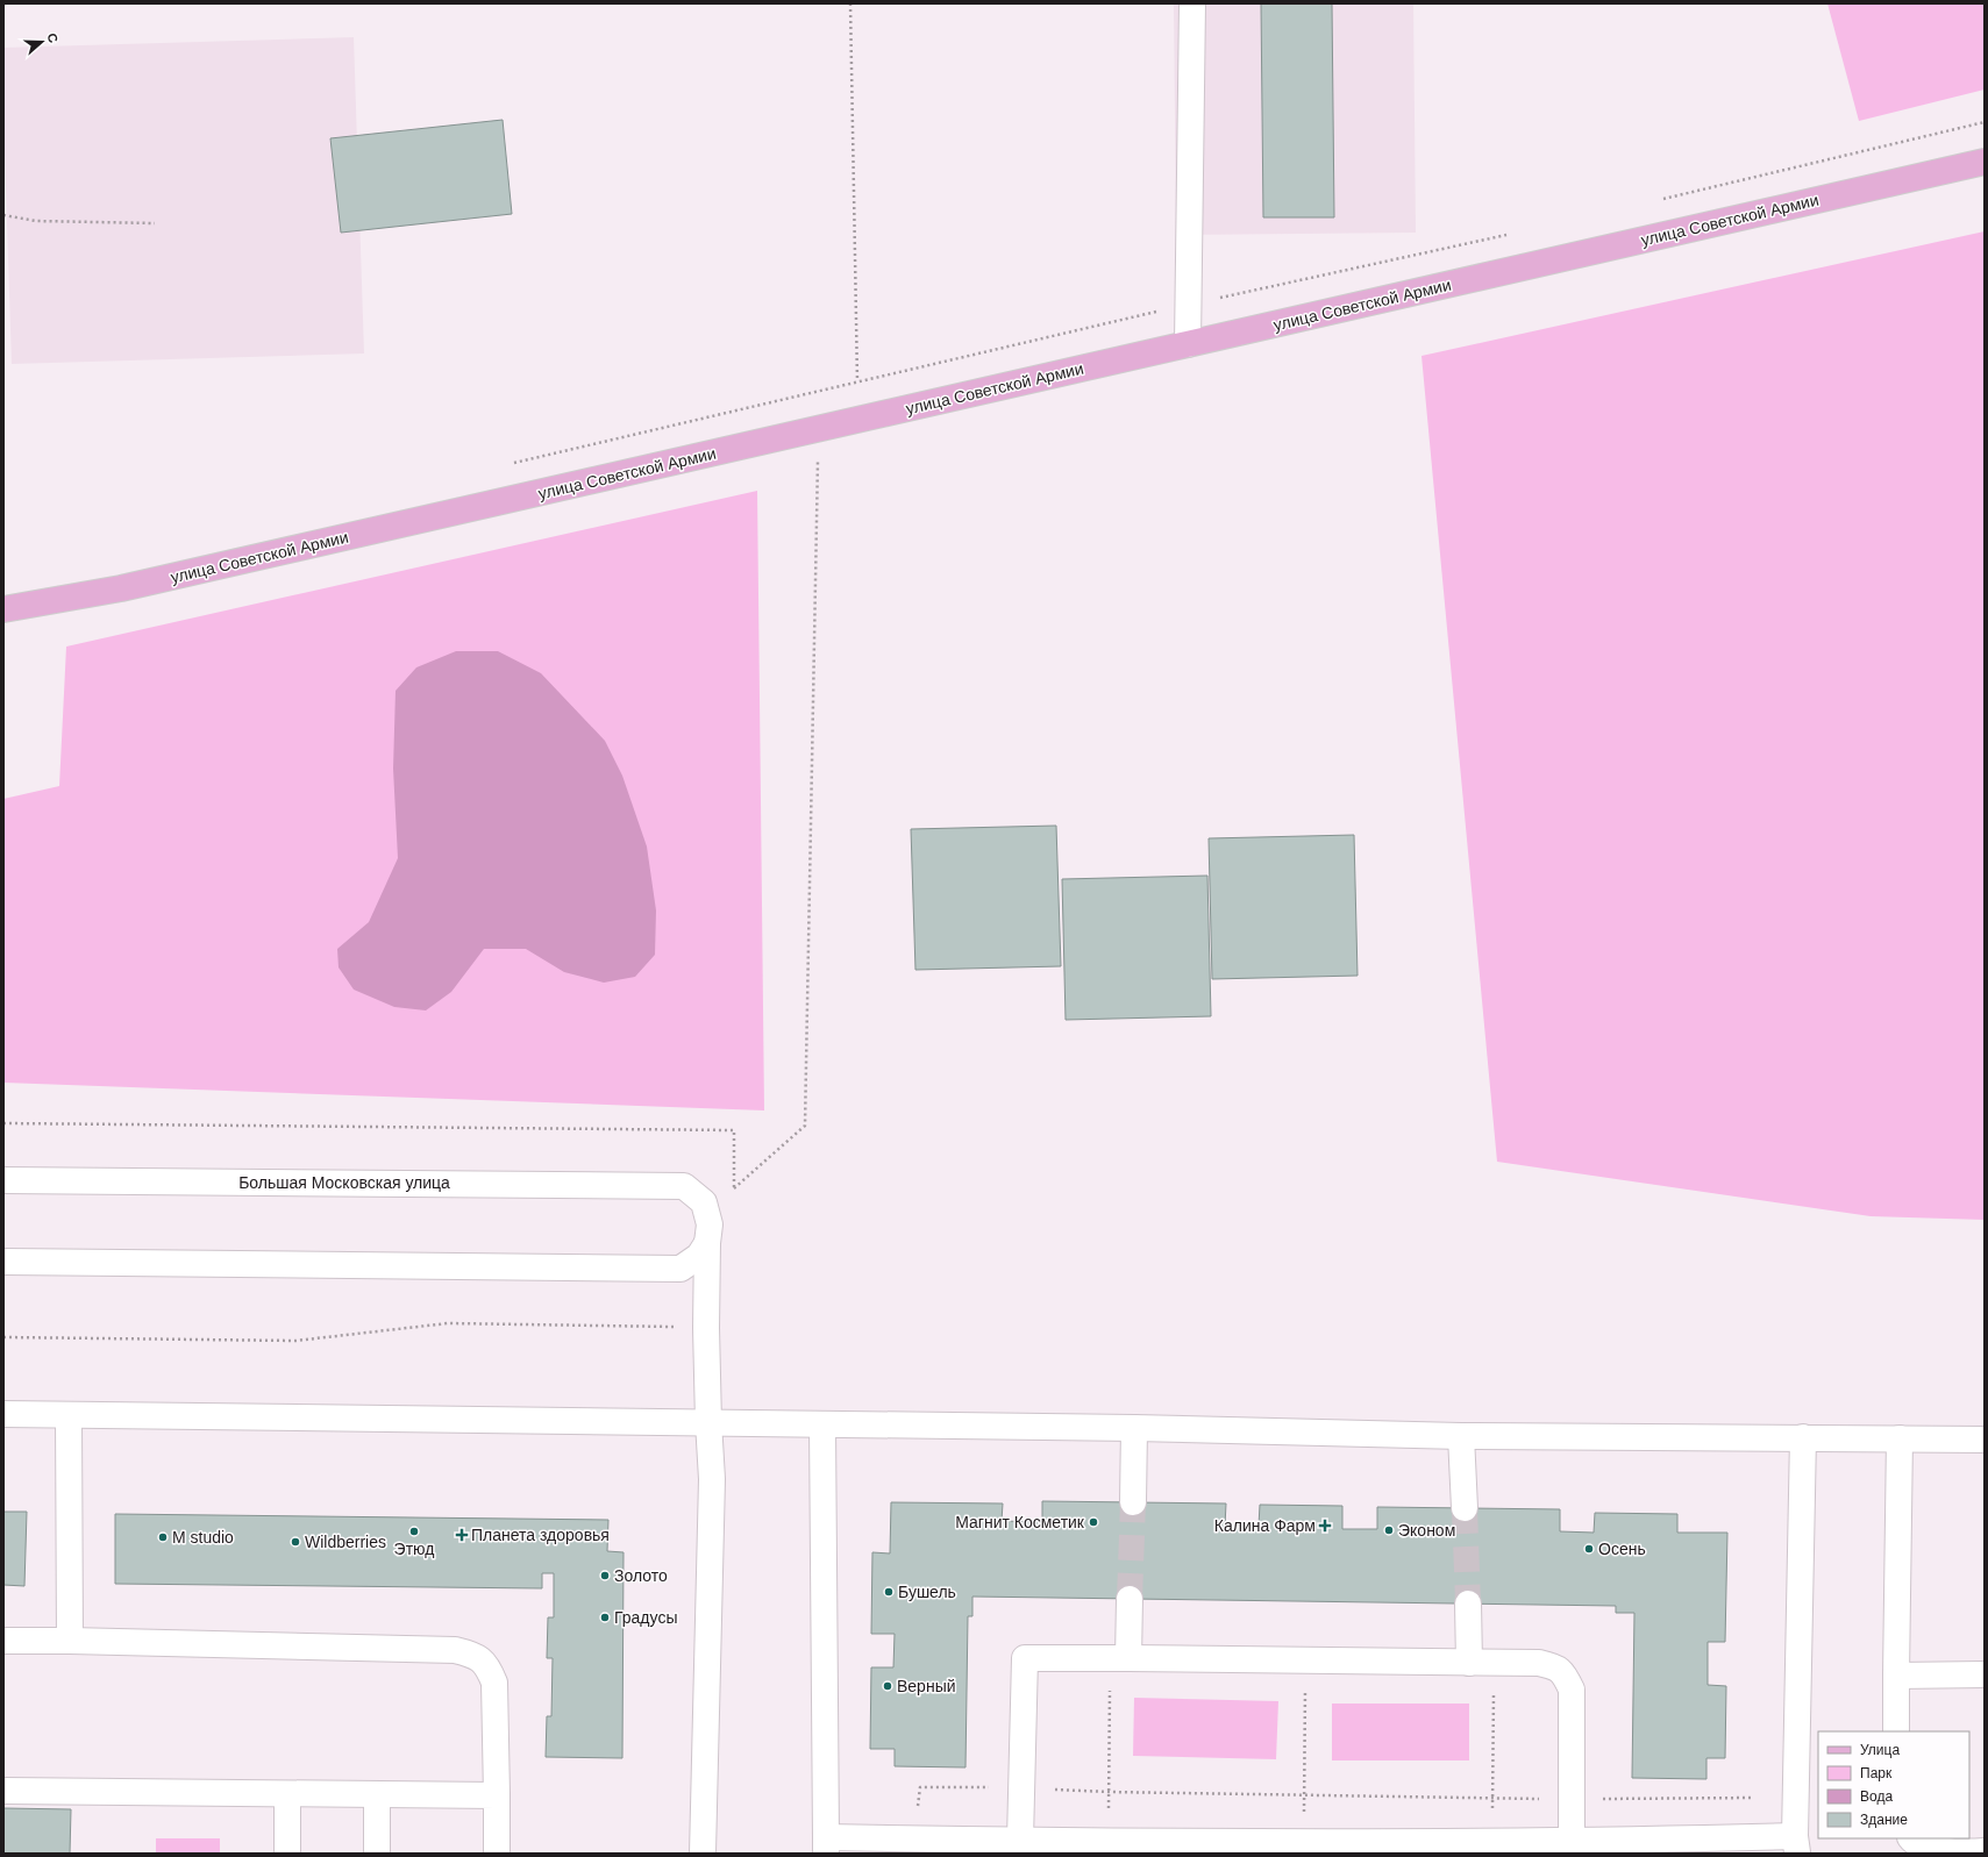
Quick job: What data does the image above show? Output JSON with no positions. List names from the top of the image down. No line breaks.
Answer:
{"streets":{"main road":["улица Советской Армии"],"street":["Большая Московская улица"]},"places":{"other":["Магнит Косметик","Эконом","Этюд","M studio","Wildberries","Осень","Золото","Бушель","Градусы","Верный"],"health":["Калина Фарм","Планета здоровья"]},"legend":["Улица","Парк","Вода","Здание"],"north":"right"}
